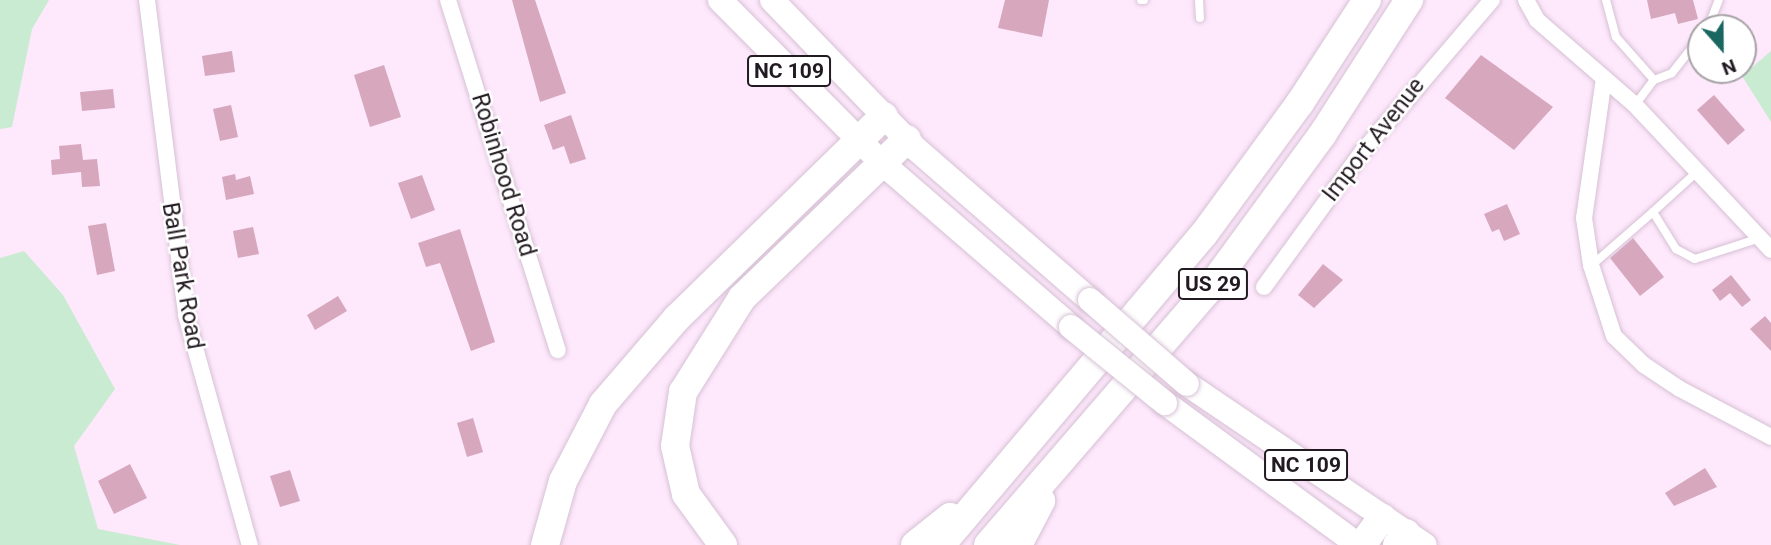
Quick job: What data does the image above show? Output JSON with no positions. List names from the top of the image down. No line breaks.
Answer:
{"streets":{"highway":["US 29"],"main road":["NC 109"],"street":["Import Avenue","Robinhood Road","Ball Park Road"]},"north":"bottom"}
